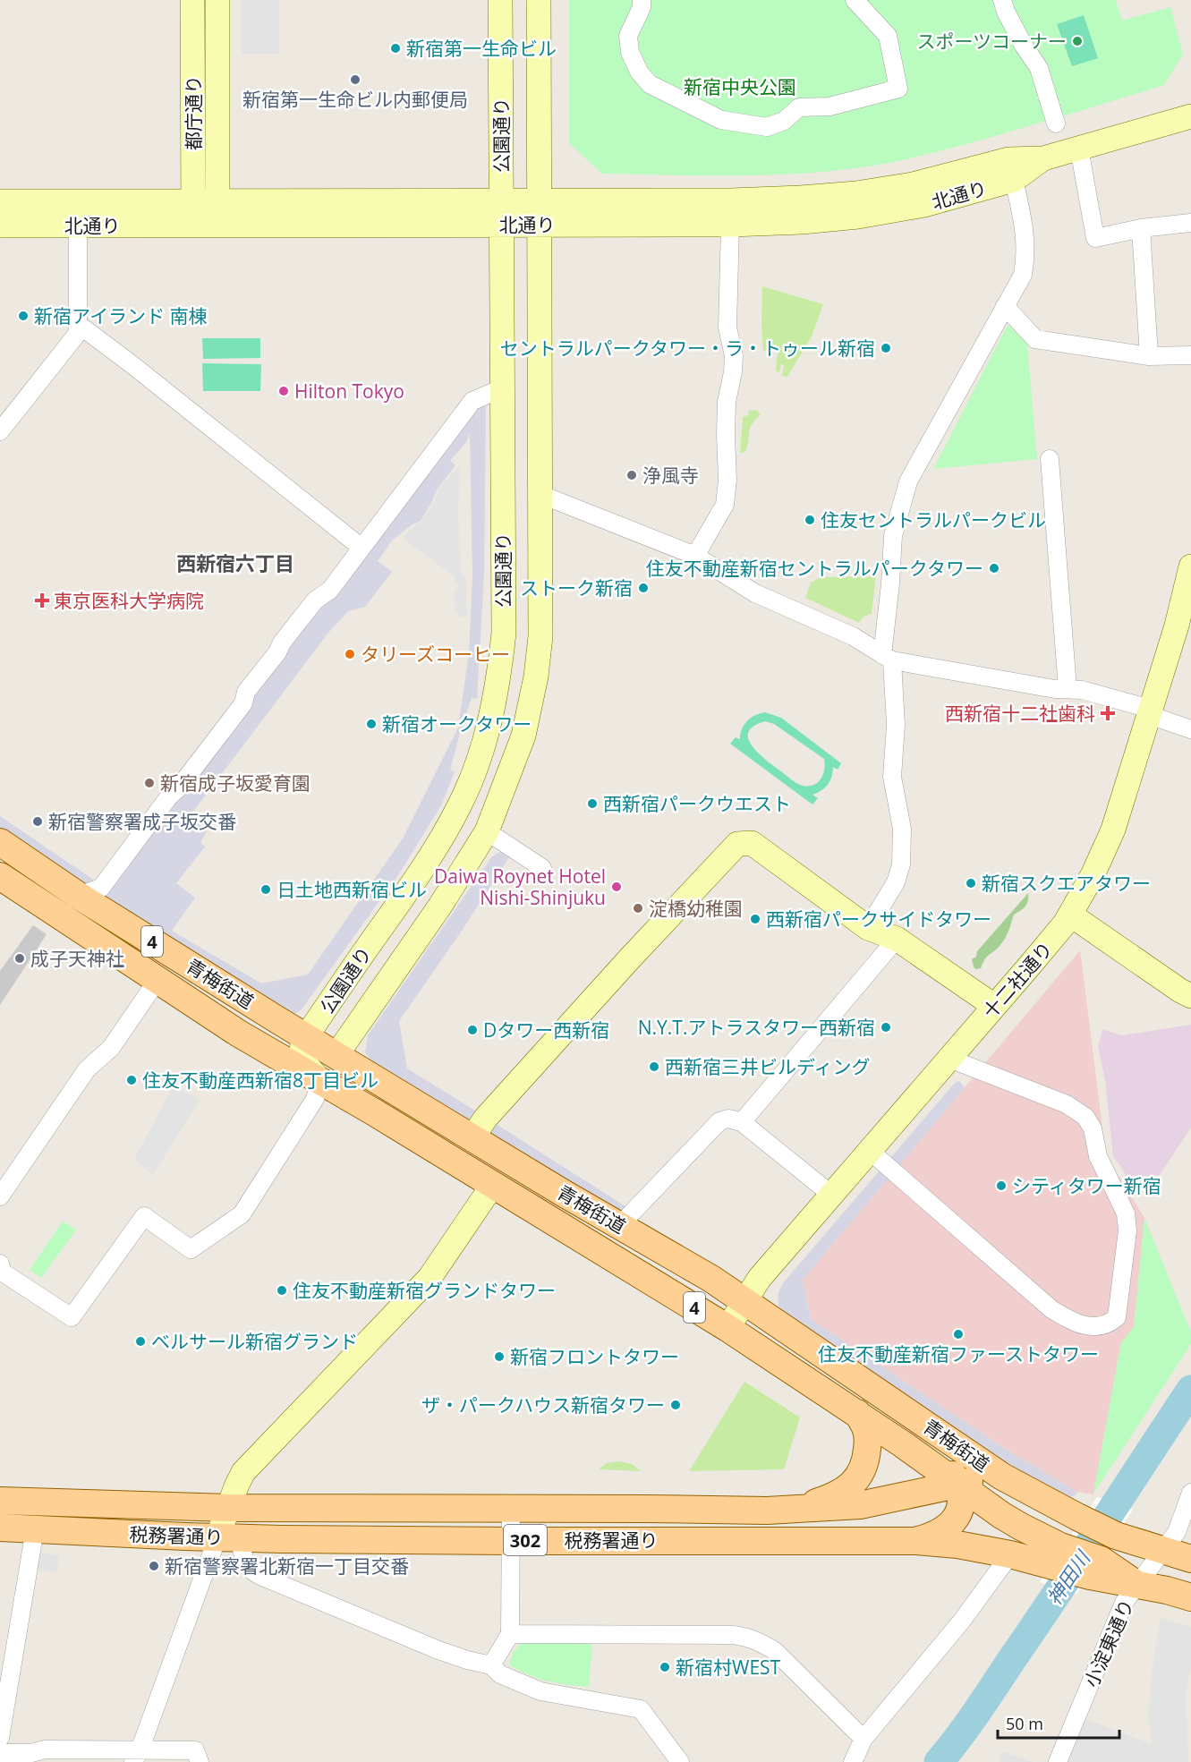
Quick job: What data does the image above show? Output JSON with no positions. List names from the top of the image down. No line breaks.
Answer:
{"streets":{"main road":["都庁通り","公園通り","北通り","4","十二社通り","青梅街道","税務署通り","302"],"street":["小淀東通り"]},"crossings":[["都庁通り","北通り"],["公園通り","北通り"],["公園通り","青梅街道"],["4","青梅街道"],["4","小淀東通り"],["十二社通り","青梅街道"],["青梅街道","税務署通り"],["青梅街道","小淀東通り"]],"districts":["西新宿六丁目"],"water":["神田川"],"parks":["新宿中央公園"],"places":{"other":["スポーツコーナー","新宿第一生命ビル","新宿第一生命ビル内郵便局","新宿アイランド 南棟","セントラルパークタワー・ラ・トゥール新宿","Hilton Tokyo","浄風寺","住友セントラルパークビル","住友不動産新宿セントラルパークタワー","ストーク新宿","タリーズコーヒー","新宿オークタワー","新宿成子坂愛育園","西新宿パークウエスト","新宿警察署成子坂交番","新宿スクエアタワー","Daiwa Roynet Hotel Nishi-Shinjuku","日土地西新宿ビル","淀橋幼稚園","西新宿パークサイドタワー","成子天神社","N.Y.T.アトラスタワー西新宿","Dタワー西新宿","西新宿三井ビルディング","住友不動産西新宿8丁目ビル","シティタワー新宿","住友不動産新宿グランドタワー","住友不動産新宿ファーストタワー","ベルサール新宿グランド","新宿フロントタワー","ザ・パークハウス新宿タワー","新宿警察署北新宿一丁目交番","新宿村WEST"],"health":["東京医科大学病院","西新宿十二社歯科"]},"scale_bar":"50 m"}
